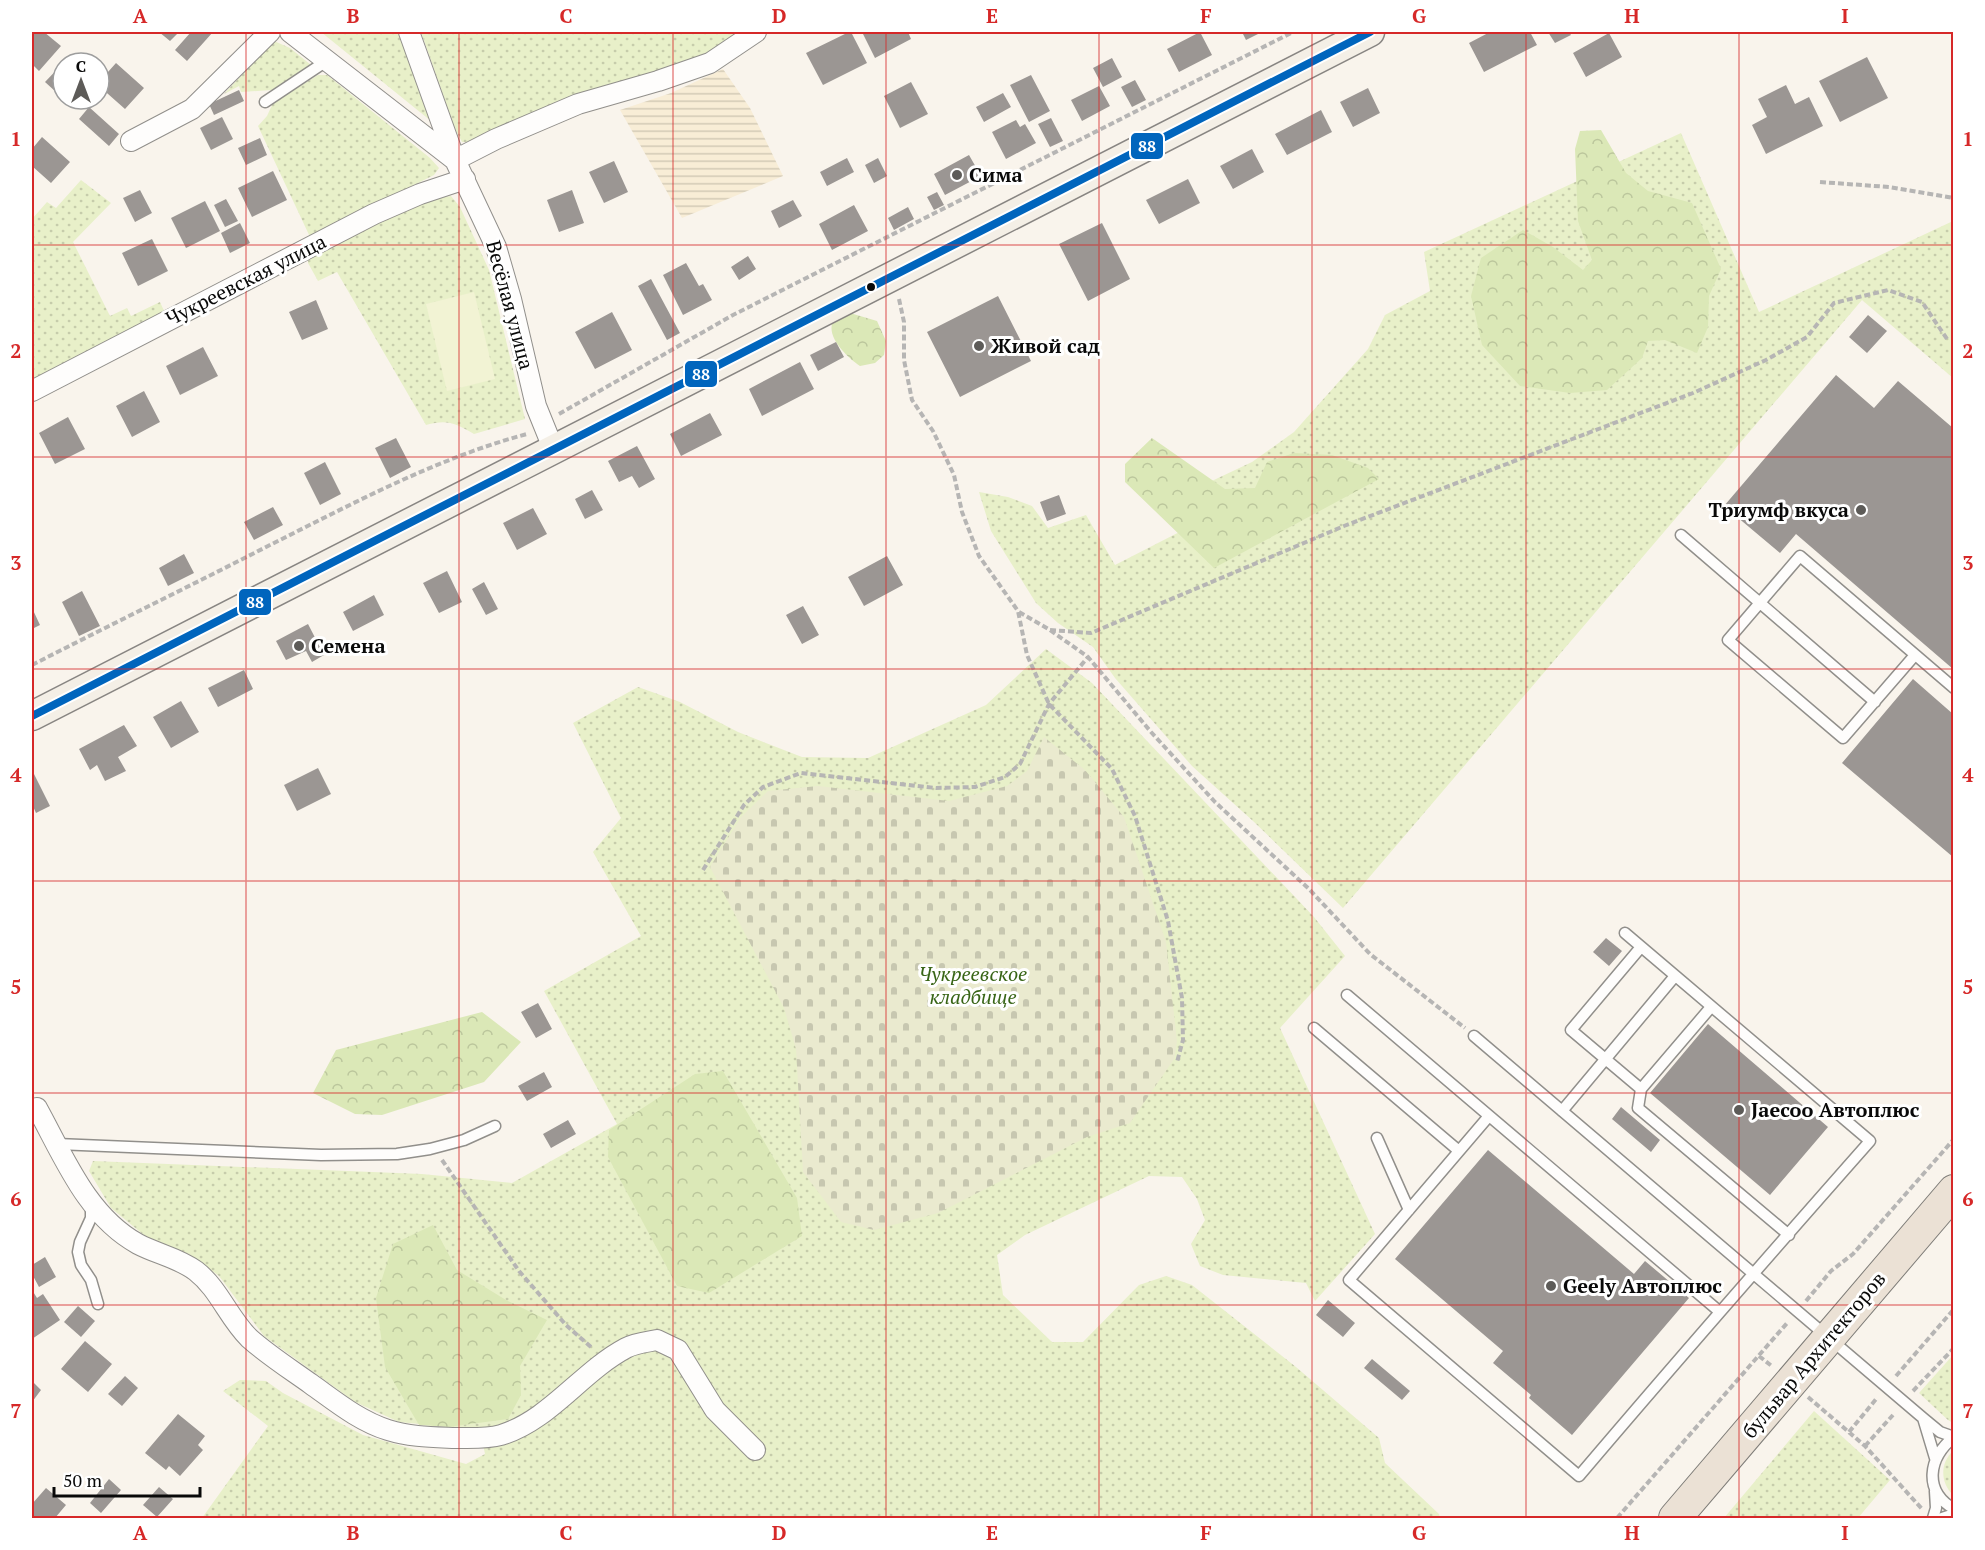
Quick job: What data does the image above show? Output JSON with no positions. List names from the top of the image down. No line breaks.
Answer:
{"streets":{"main road":["бульвар Архитекторов"],"street":["Чукреевская улица","Весёлая улица"]},"crossings":[["Чукреевская улица","Весёлая улица"]],"parks":["Чукреевское кладбище"],"places":["Сима","Живой сад","Триумф вкуса","Семена","Jaecoo Автоплюс","Geely Автоплюс"],"lines":["transit line 88"],"scale_bar":"50 m","north":"top","grid":{"columns":["A","B","C","D","E","F","G","H","I"],"rows":["1","2","3","4","5","6","7"]}}
